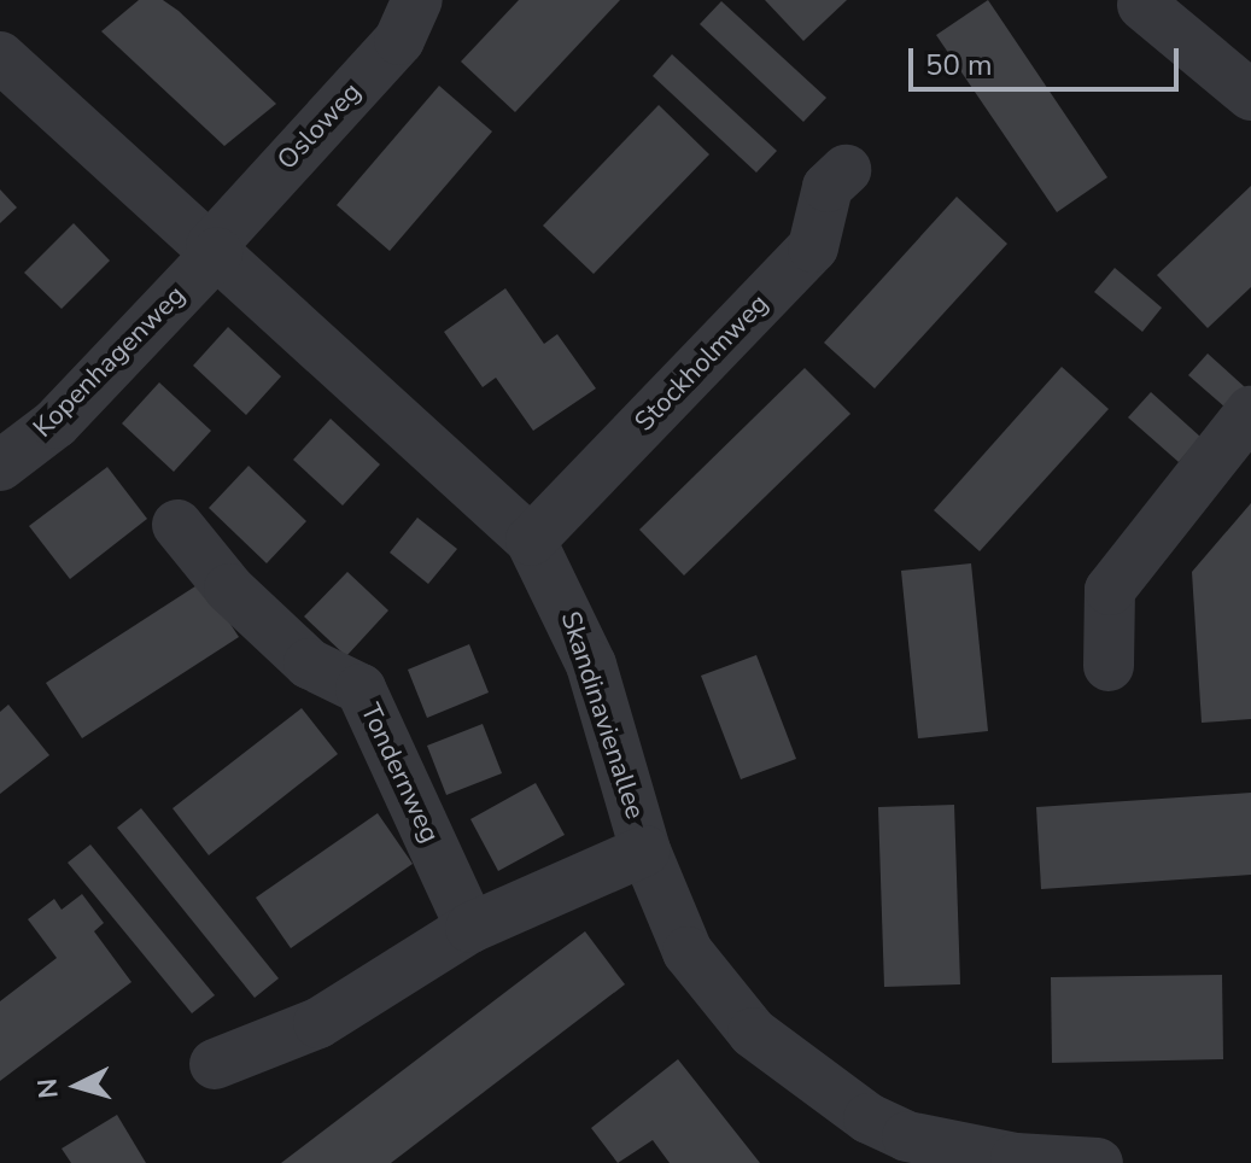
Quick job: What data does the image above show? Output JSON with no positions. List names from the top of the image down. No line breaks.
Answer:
{"streets":{"street":["Osloweg","Kopenhagenweg","Stockholmweg","Skandinavienallee","Tondernweg"]},"crossings":[["Osloweg","Kopenhagenweg"],["Osloweg","Skandinavienallee"],["Kopenhagenweg","Skandinavienallee"],["Stockholmweg","Skandinavienallee"]],"scale_bar":"50 m","north":"left"}
